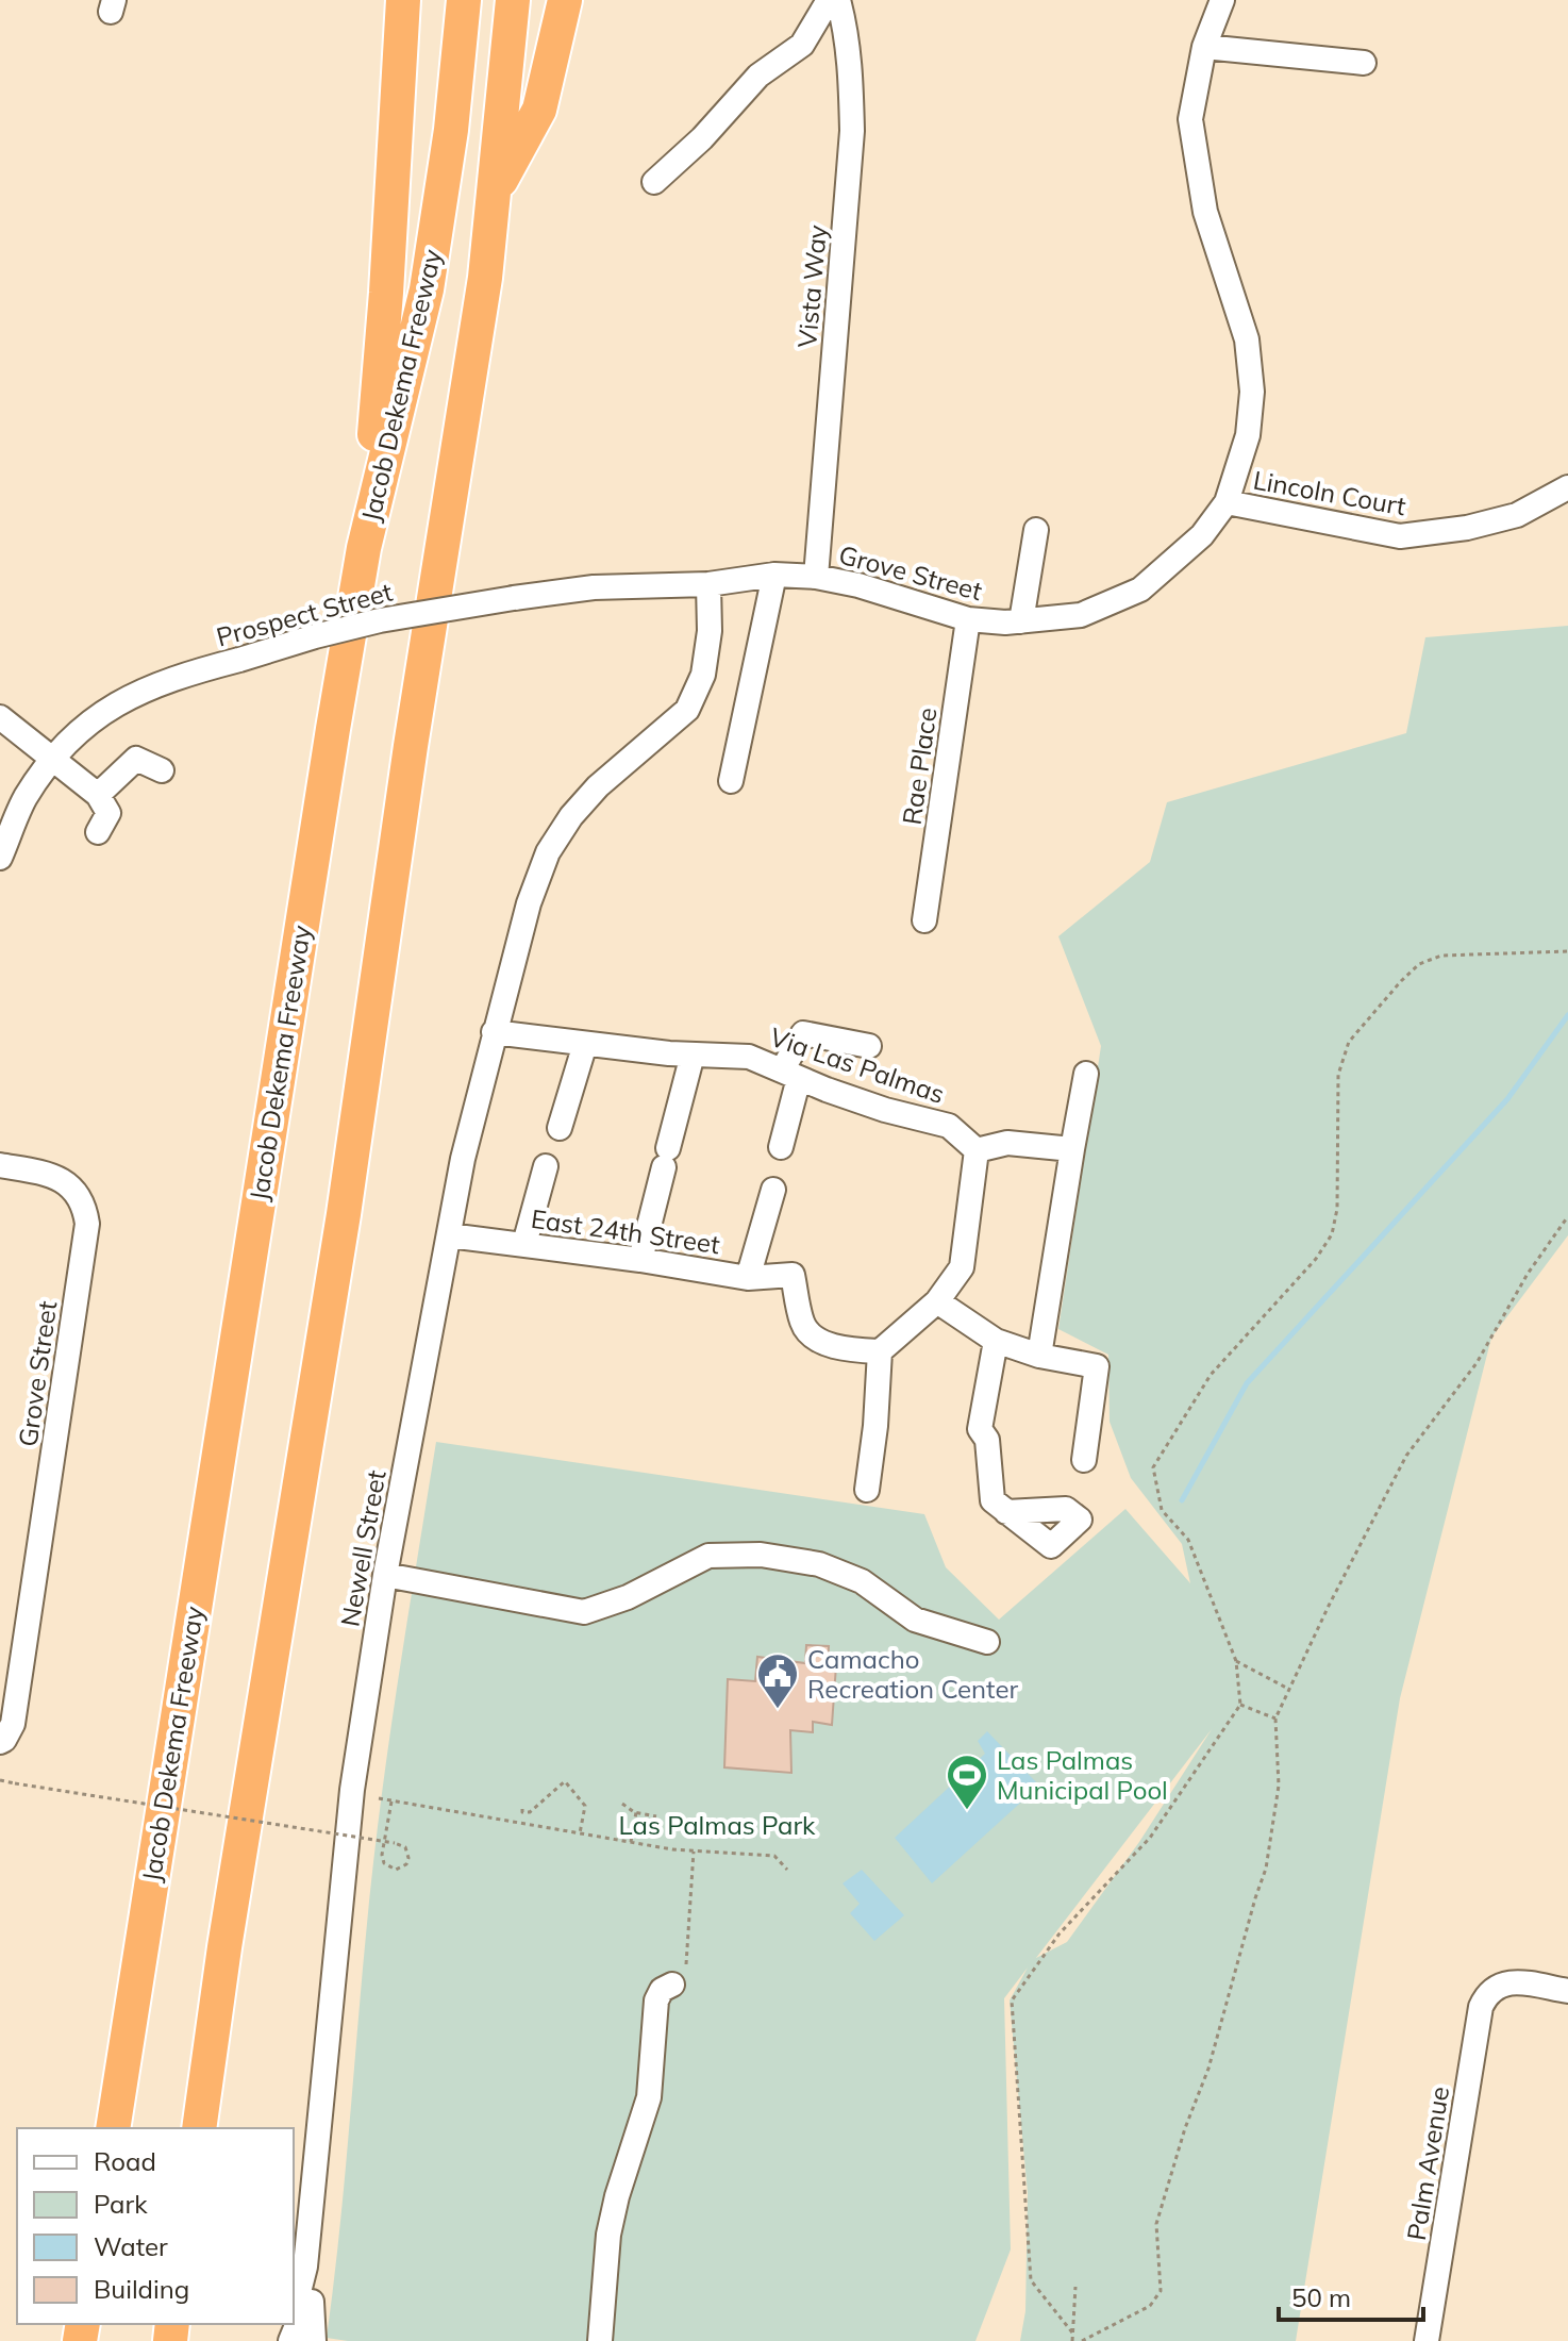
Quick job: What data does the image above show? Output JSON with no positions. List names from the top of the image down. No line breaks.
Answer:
{"streets":{"highway":["Jacob Dekema Freeway"],"street":["Vista Way","Lincoln Court","Grove Street","Prospect Street","Rae Place","Via Las Palmas","East 24th Street","Newell Street","Palm Avenue"]},"crossings":[["Vista Way","Grove Street"],["Lincoln Court","Grove Street"],["Grove Street","Prospect Street"],["Grove Street","Rae Place"],["Grove Street","Newell Street"],["Prospect Street","Newell Street"],["Via Las Palmas","Newell Street"],["East 24th Street","Newell Street"]],"parks":["Las Palmas Park"],"places":{"public building":["Camacho Recreation Center"],"sports":["Las Palmas Municipal Pool"]},"legend":["Road","Park","Water","Building"],"scale_bar":"50 m"}
